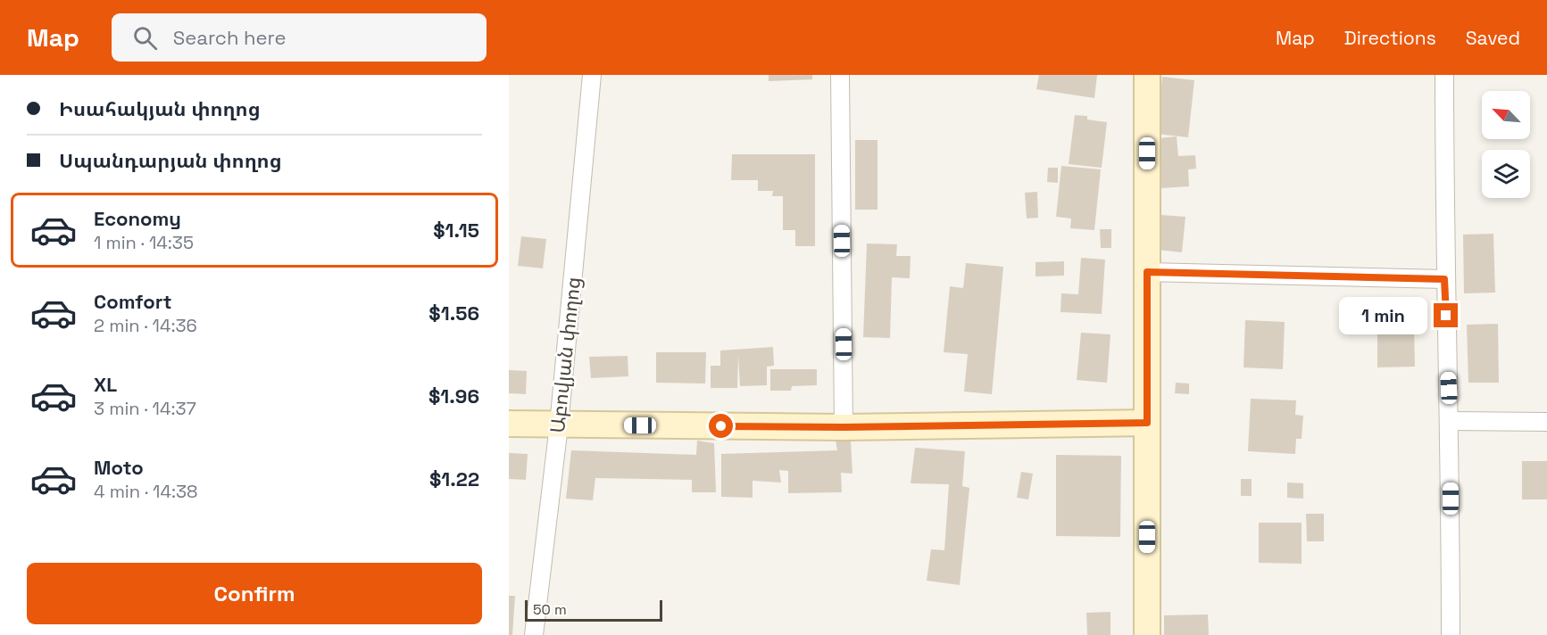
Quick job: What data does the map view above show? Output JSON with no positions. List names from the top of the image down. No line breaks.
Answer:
{"streets":{"street":["Աբովյան փողոց"]},"scale_bar":"50 m","north":"top left","page":{"header":"Map","search":"Search here","nav":["Map","Directions","Saved"],"banner":["Իսահակյան փողոց","Սպանդարյան փողոց"],"list":[{"name":"Economy","note":"1 min · 14:35","value":"$1.15"},{"name":"Comfort","note":"2 min · 14:36","value":"$1.56"},{"name":"XL","note":"3 min · 14:37","value":"$1.96"},{"name":"Moto","note":"4 min · 14:38","value":"$1.22"}],"bubble":"1 min","buttons":"Confirm","scale":"50 m"}}
